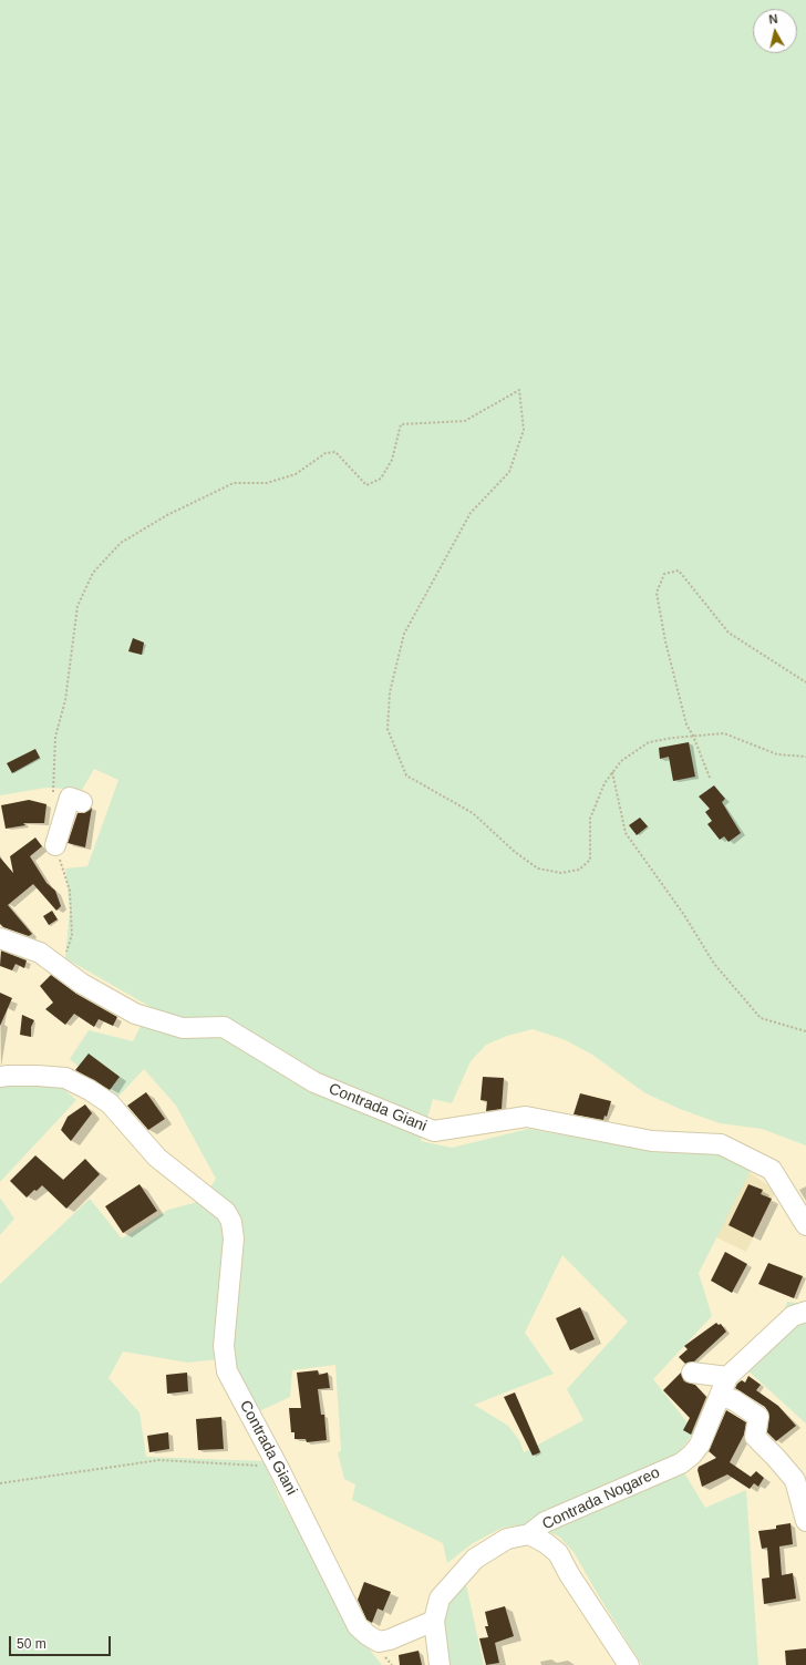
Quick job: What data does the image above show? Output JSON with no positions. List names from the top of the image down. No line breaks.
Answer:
{"streets":{"street":["Contrada Giani","Contrada Nogareo"]},"scale_bar":"50 m","north":"top"}
